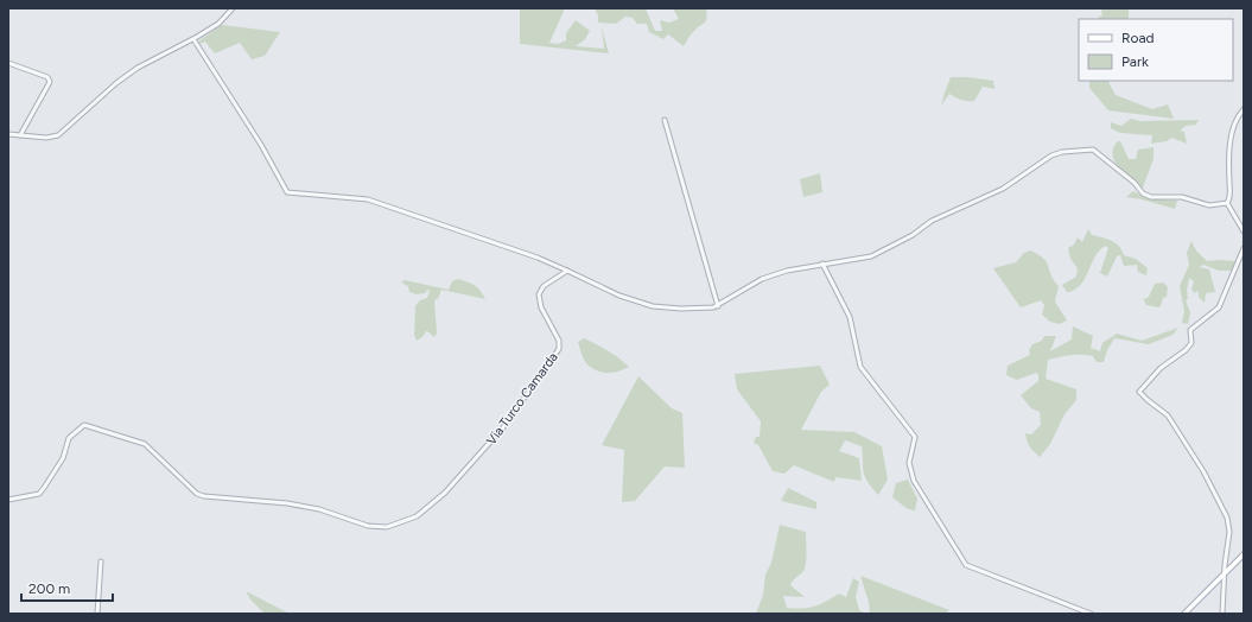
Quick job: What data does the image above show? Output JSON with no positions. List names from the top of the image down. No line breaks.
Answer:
{"streets":{"street":["Via Turco Camarda"]},"legend":["Road","Park"],"scale_bar":"200 m"}
